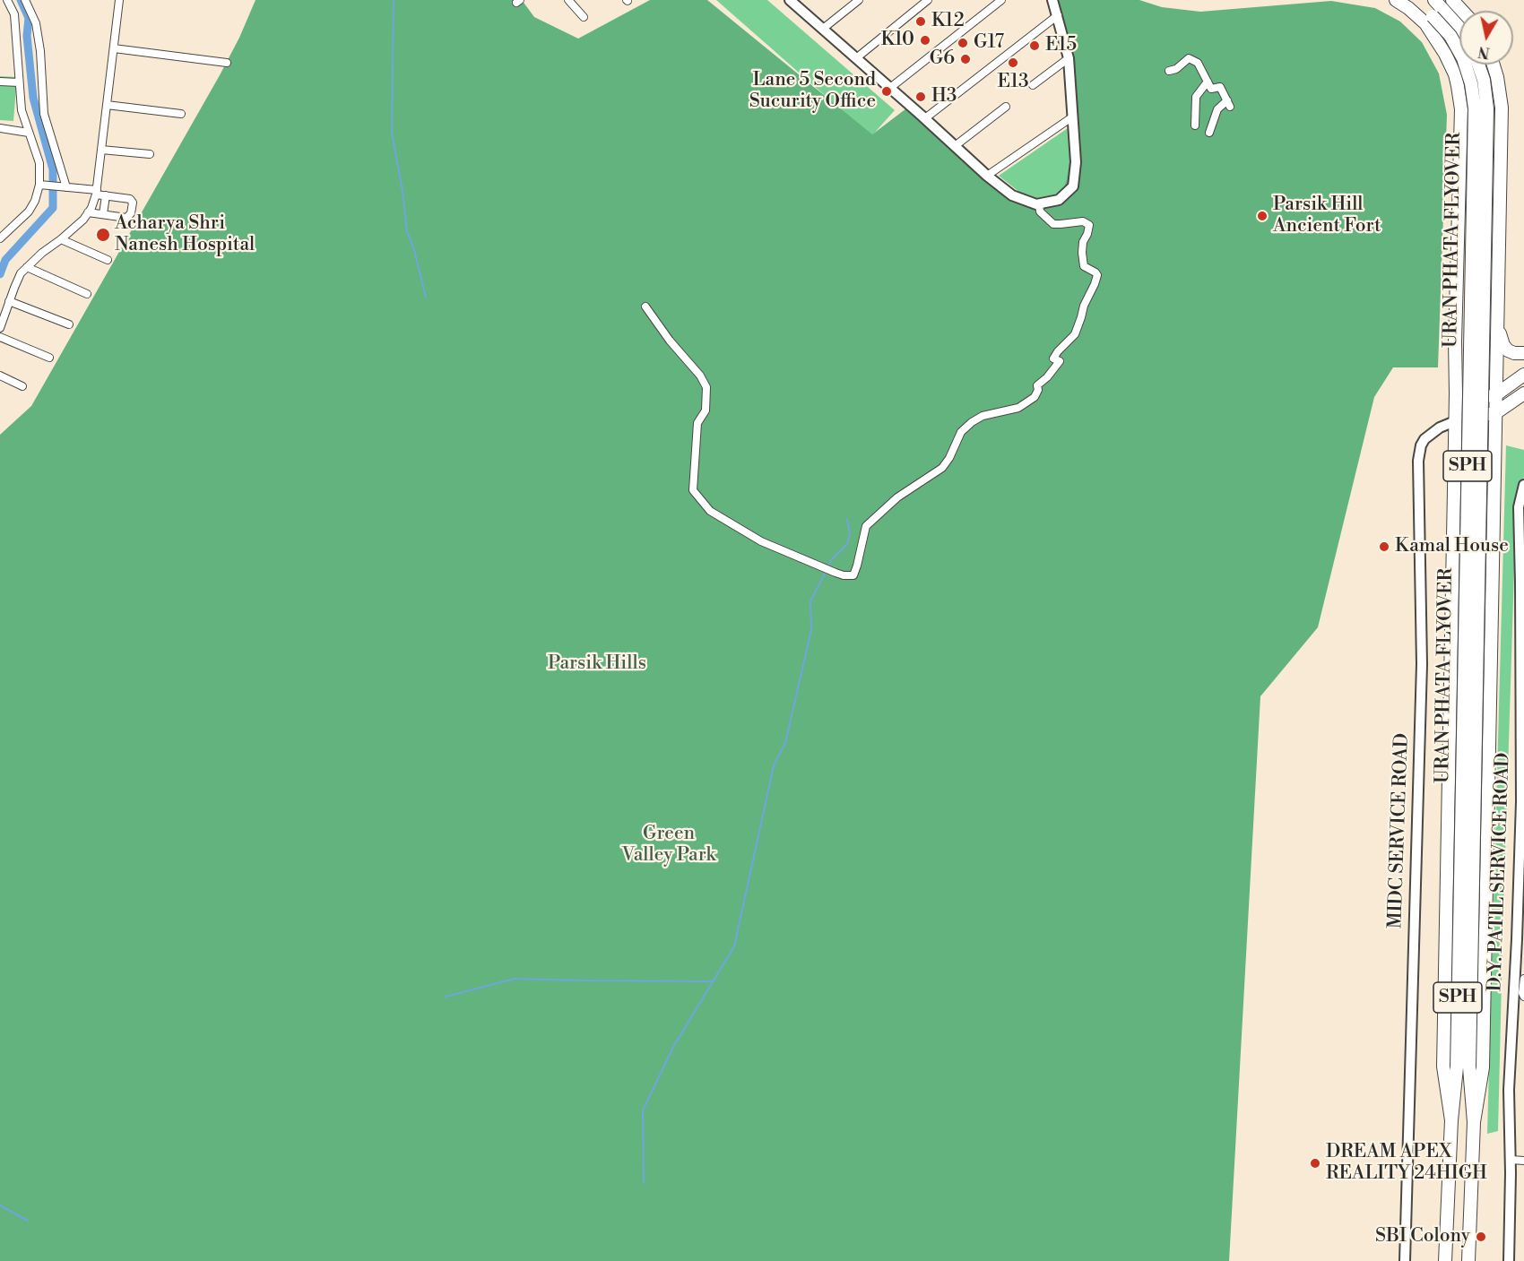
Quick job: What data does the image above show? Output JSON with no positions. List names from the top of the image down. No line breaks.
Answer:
{"streets":{"highway":["URAN PHATA FLYOVER","SPH"],"street":["MIDC SERVICE ROAD","D.Y. PATIL SERVICE ROAD"]},"crossings":[["URAN PHATA FLYOVER","SPH"]],"parks":["Parsik Hills","Green Valley Park"],"places":["K12","K10","G17","E15","G6","E13","Lane 5 Second Sucurity Office","H3","Parsik Hill Ancient Fort","Acharya Shri Nanesh Hospital","Kamal House","DREAM APEX REALITY 24HIGH","SBI Colony"],"north":"bottom"}
